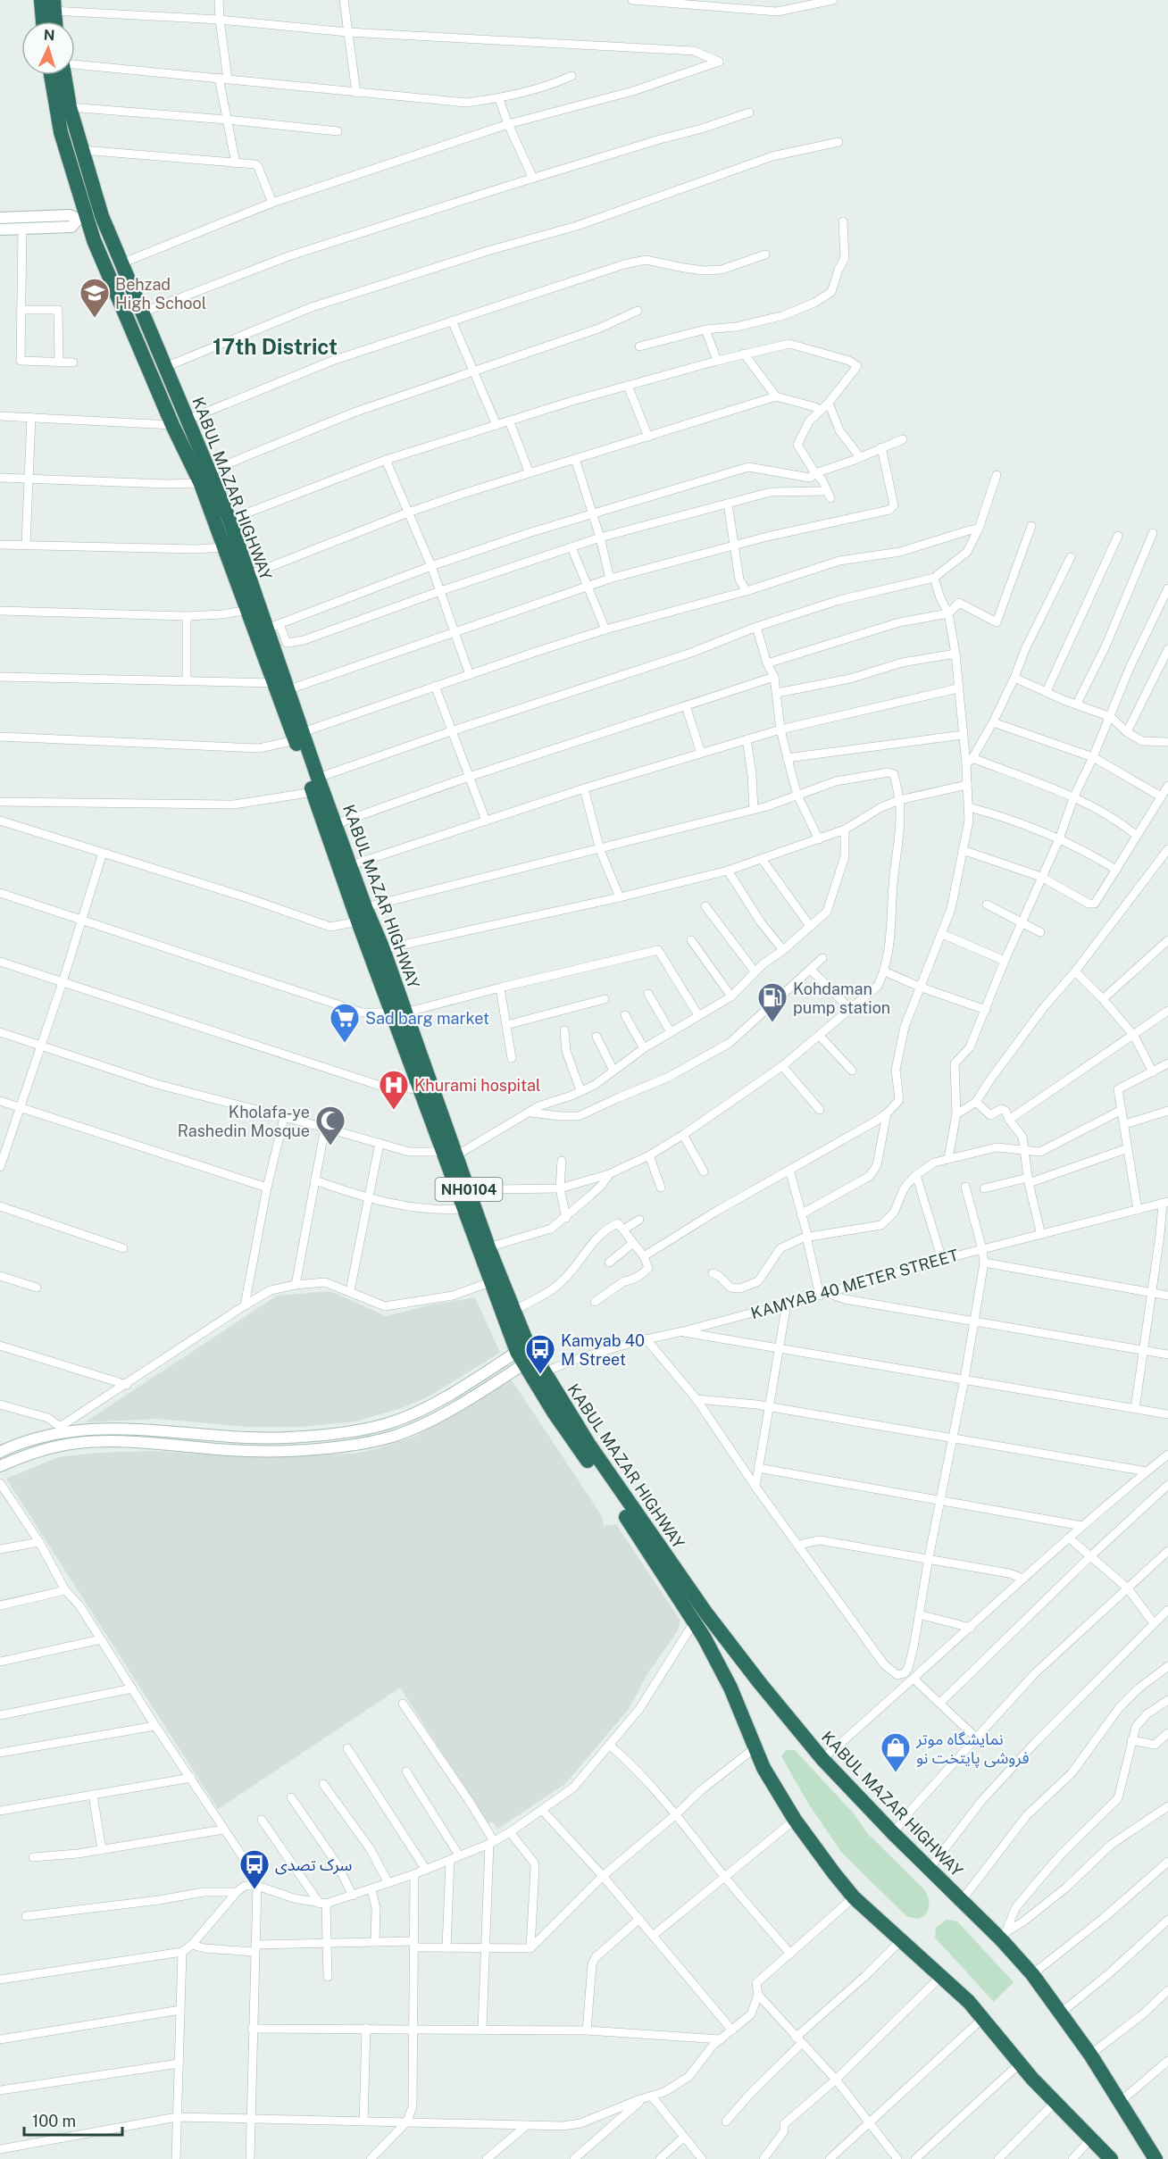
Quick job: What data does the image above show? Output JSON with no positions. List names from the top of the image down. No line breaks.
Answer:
{"streets":{"highway":["KABUL MAZAR HIGHWAY","NH0104"],"street":["KAMYAB 40 METER STREET"]},"crossings":[["KABUL MAZAR HIGHWAY","KAMYAB 40 METER STREET"]],"districts":["17th District"],"places":{"school or university":["Behzad High School"],"fuel station":["Kohdaman pump station"],"supermarket":["Sad barg market"],"hospital":["Khurami hospital"],"mosque":["Kholafa-ye Rashedin Mosque"],"bus stop":["Kamyab 40 M Street","سرک تصدی"],"shop":["نمایشگاه موتر فروشی پایتخت نو"]},"scale_bar":"100 m","north":"top"}
